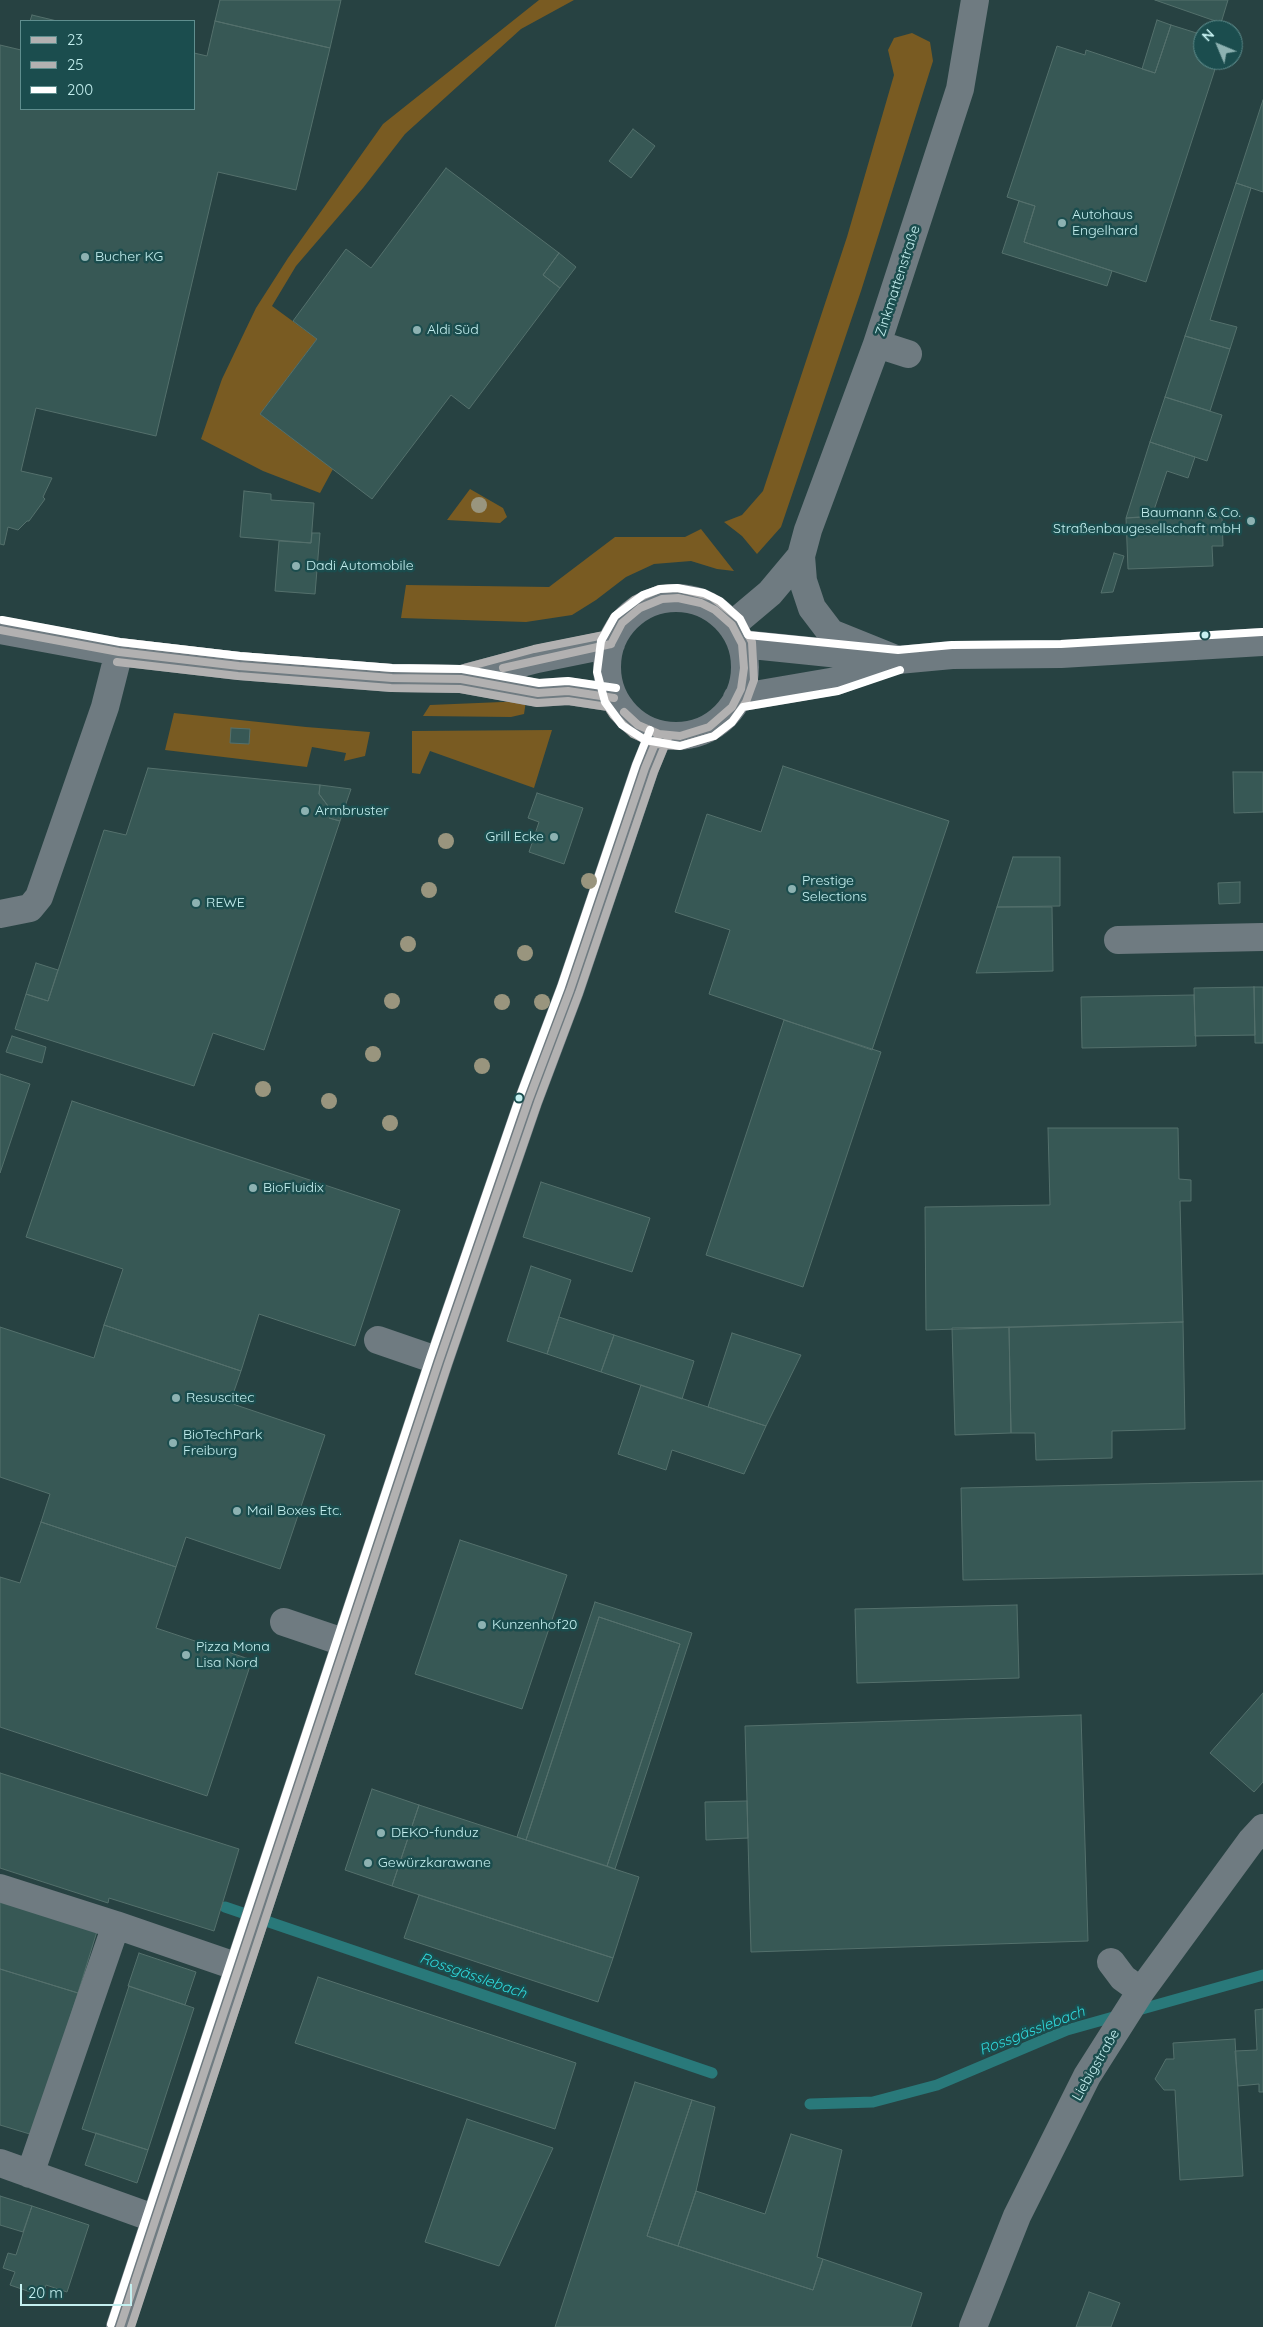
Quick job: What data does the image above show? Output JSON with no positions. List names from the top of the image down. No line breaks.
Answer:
{"streets":{"street":["Zinkmattenstraße","Liebigstraße"]},"water":["Rossgässlebach"],"places":["Autohaus Engelhard","Bucher KG","Aldi Süd","Baumann & Co. Straßenbaugesellschaft mbH","Dadi Automobile","Armbruster","Grill Ecke","Prestige Selections","REWE","BioFluidix","Resuscitec","BioTechPark Freiburg","Mail Boxes Etc.","Kunzenhof20","Pizza Mona Lisa Nord","DEKO-funduz","Gewürzkarawane"],"lines":["transit line 25","transit line 200","transit line 23"],"legend":["23","25","200"],"scale_bar":"20 m","north":"top left"}
